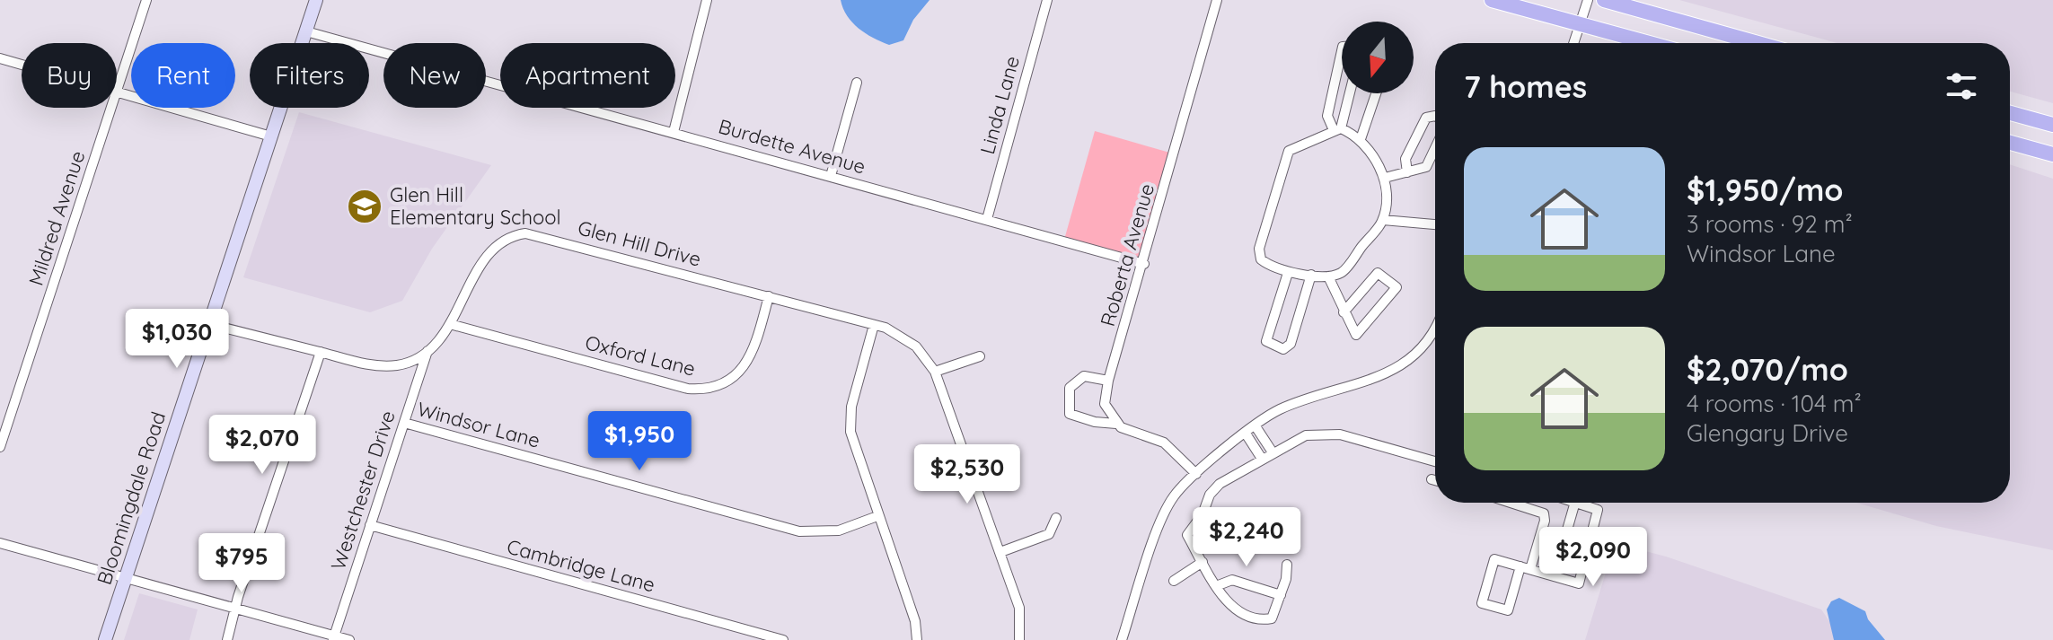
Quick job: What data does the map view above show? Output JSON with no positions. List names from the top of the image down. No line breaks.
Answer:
{"streets":{"main road":["Bloomingdale Road"],"street":["Linda Lane","Burdette Avenue","Mildred Avenue","Glen Hill Drive","Roberta Avenue","Oxford Lane","Windsor Lane","Westchester Drive","Cambridge Lane"]},"crossings":[["Linda Lane","Burdette Avenue"],["Burdette Avenue","Roberta Avenue"],["Burdette Avenue","Bloomingdale Road"],["Glen Hill Drive","Oxford Lane"],["Glen Hill Drive","Westchester Drive"],["Glen Hill Drive","Bloomingdale Road"],["Windsor Lane","Westchester Drive"],["Westchester Drive","Cambridge Lane"]],"places":{"school or university":["Glen Hill Elementary School"]},"north":"bottom","page":{"chip":["Buy","Rent","Filters","New","Apartment"],"heading":"7 homes","list":[{"name":"$1,950/mo","note":"3 rooms · 92 m² · Windsor Lane"},{"name":"$2,070/mo","note":"4 rooms · 104 m² · Glengary Drive"}],"price":["$1,030","$1,950","$2,070","$2,530","$2,240","$2,090","$795"]}}
